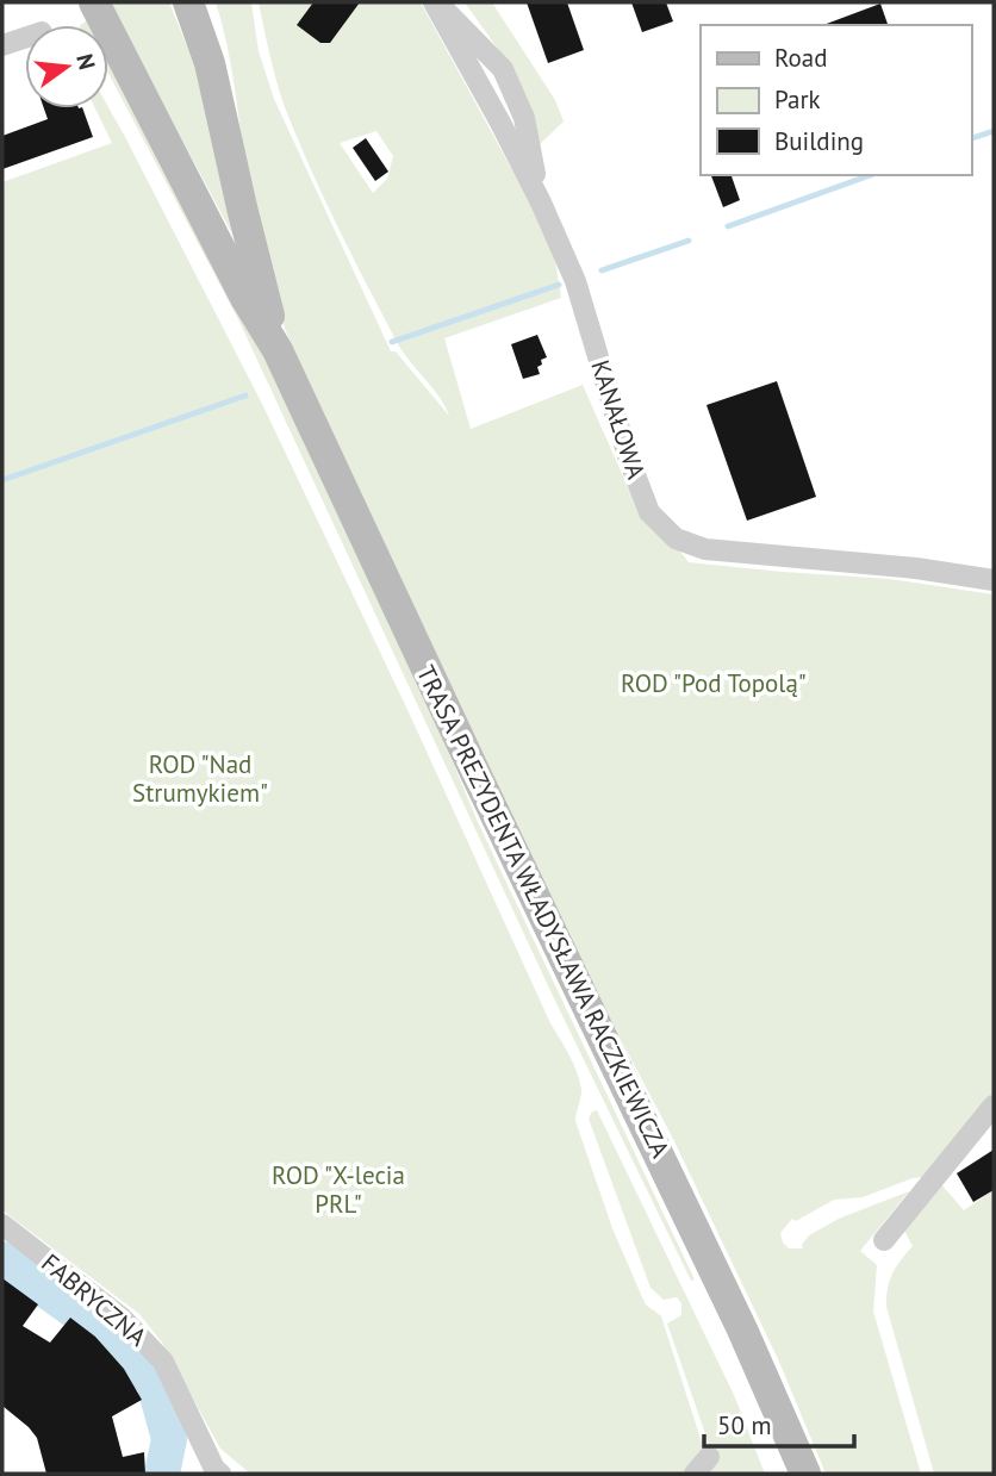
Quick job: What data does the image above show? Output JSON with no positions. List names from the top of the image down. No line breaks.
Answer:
{"streets":{"main road":["TRASA PREZYDENTA WŁADYSŁAWA RACZKIEWICZA"],"street":["KANAŁOWA","FABRYCZNA"]},"parks":["ROD \"Pod Topolą\"","ROD \"Nad Strumykiem\"","ROD \"X-lecia PRL\""],"legend":["Road","Park","Building"],"scale_bar":"50 m","north":"right"}
